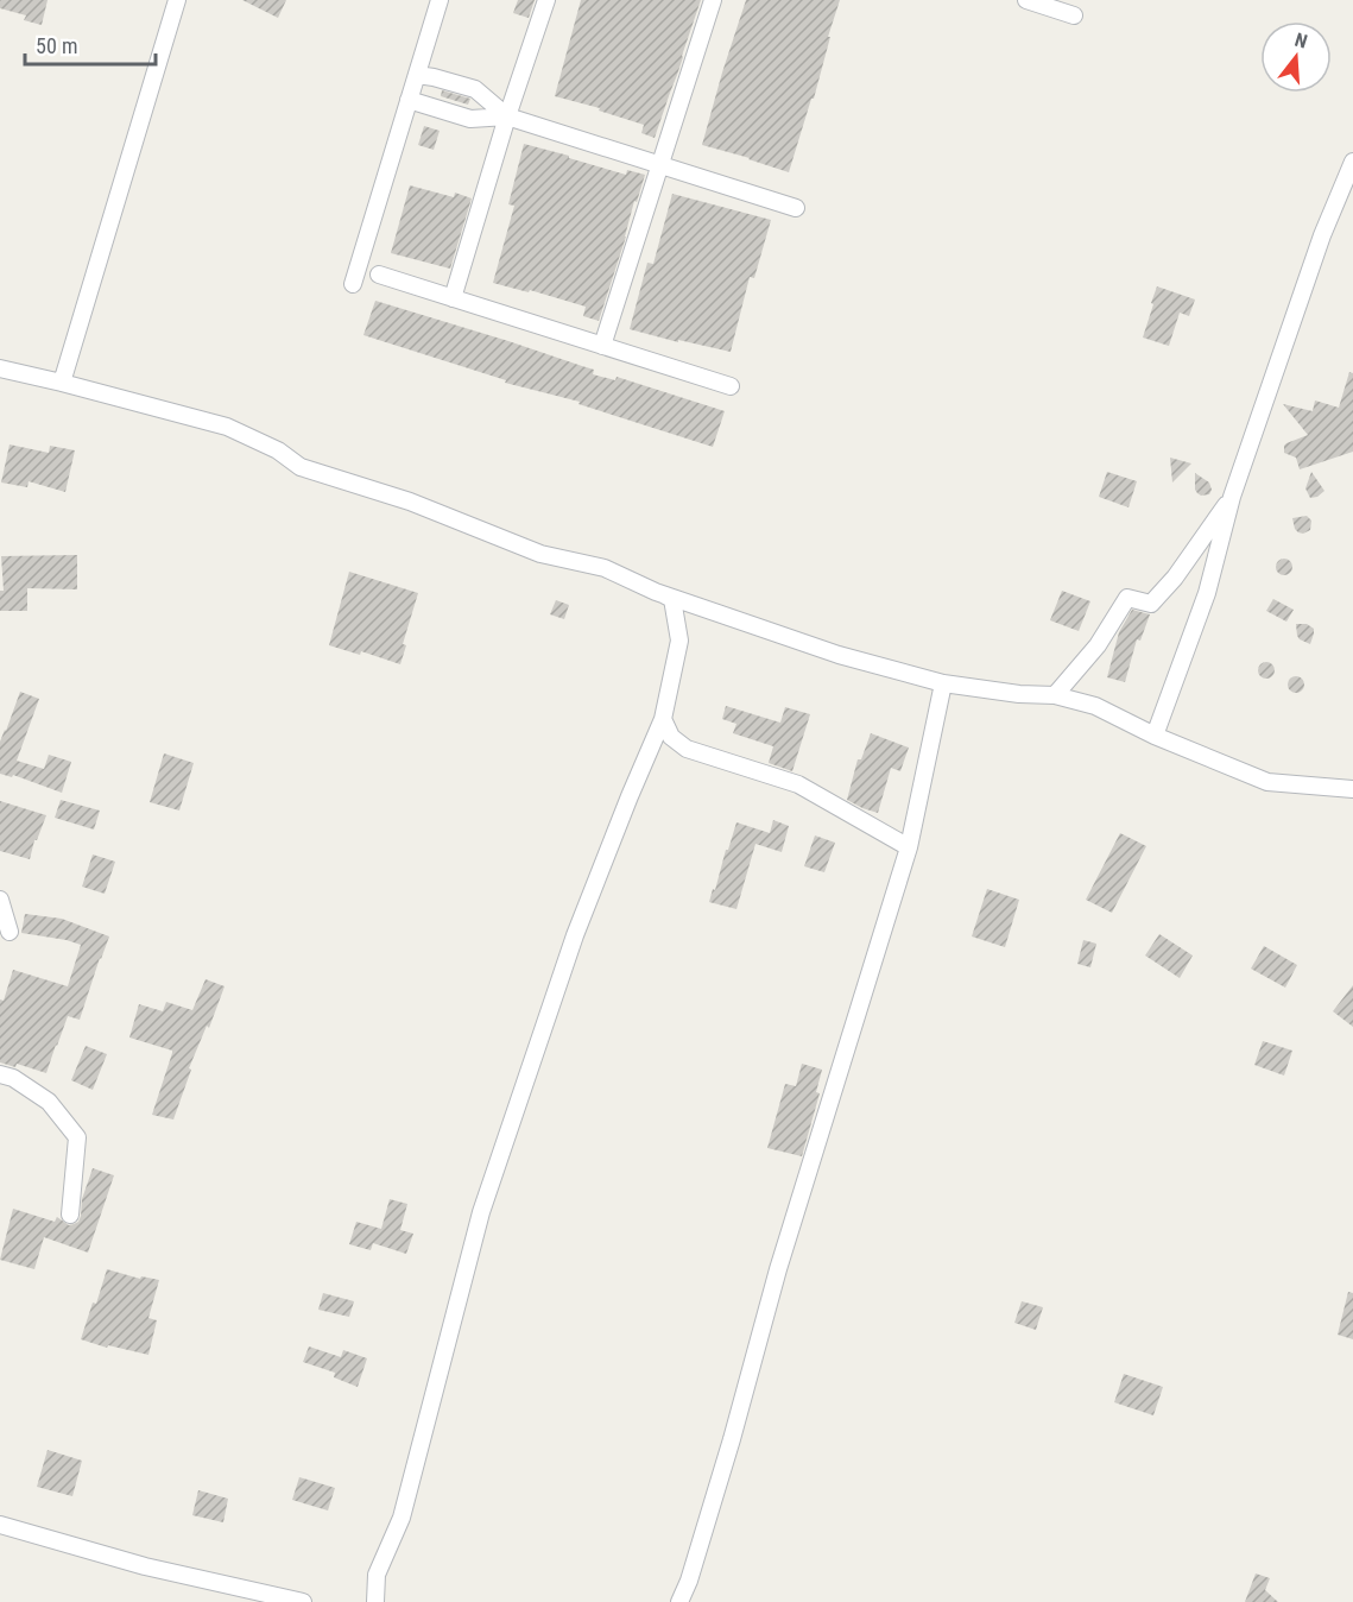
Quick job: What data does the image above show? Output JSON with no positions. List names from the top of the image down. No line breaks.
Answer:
{"scale_bar":"50 m","north":"top"}
